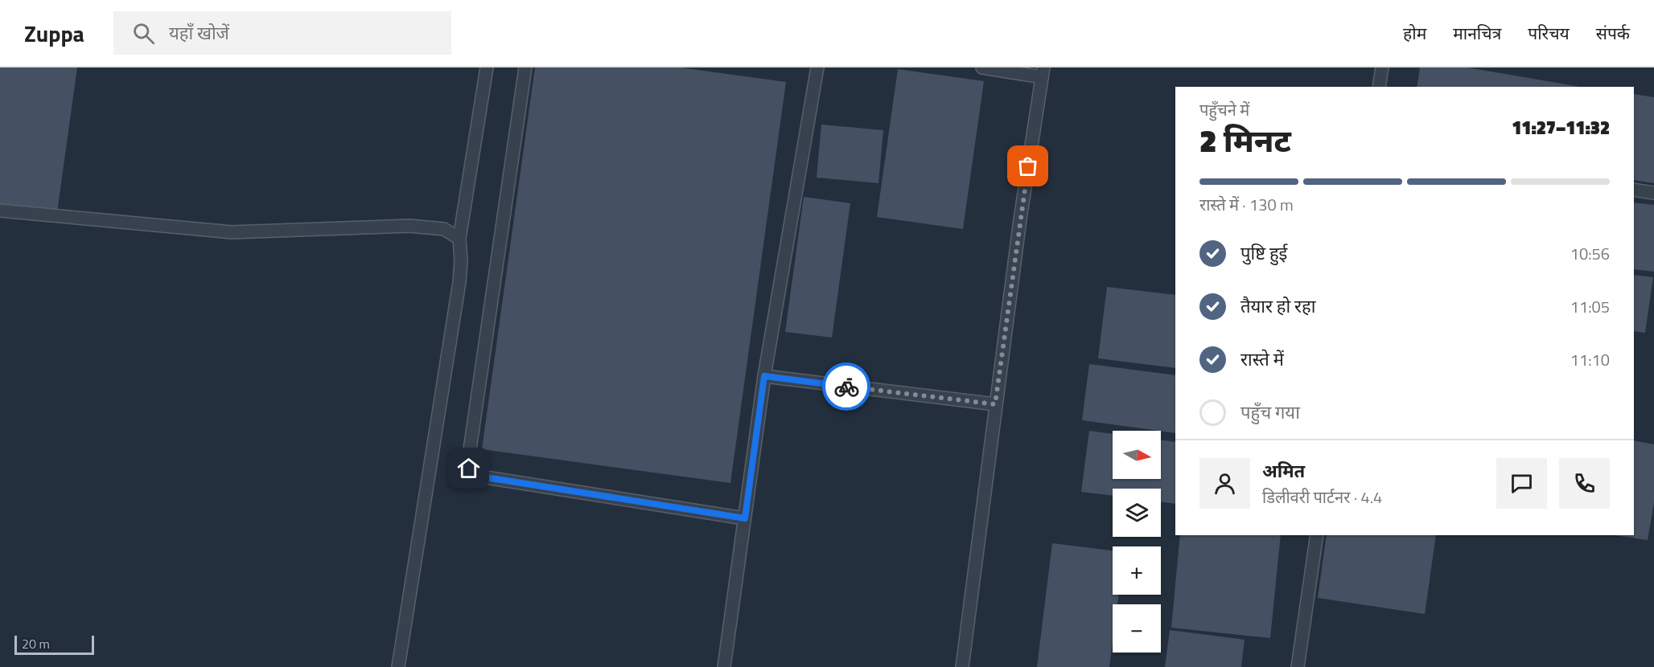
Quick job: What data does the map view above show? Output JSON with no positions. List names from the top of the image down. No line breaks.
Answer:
{"scale_bar":"20 m","north":"right","page":{"header":"Zuppa","search":"यहाँ खोजें","nav":["होम","मानचित्र","परिचय","संपर्क"],"heading":["2 मिनट","पहुँचने में","11:27–11:32"],"panel":["अमित","डिलीवरी पार्टनर · 4.4"],"bar":"रास्ते में · 130 m","list":[["पुष्टि हुई","10:56"],["तैयार हो रहा","11:05"],["रास्ते में","11:10"],"पहुँच गया"],"map_buttons":["+","−"],"scale":"20 m"}}
